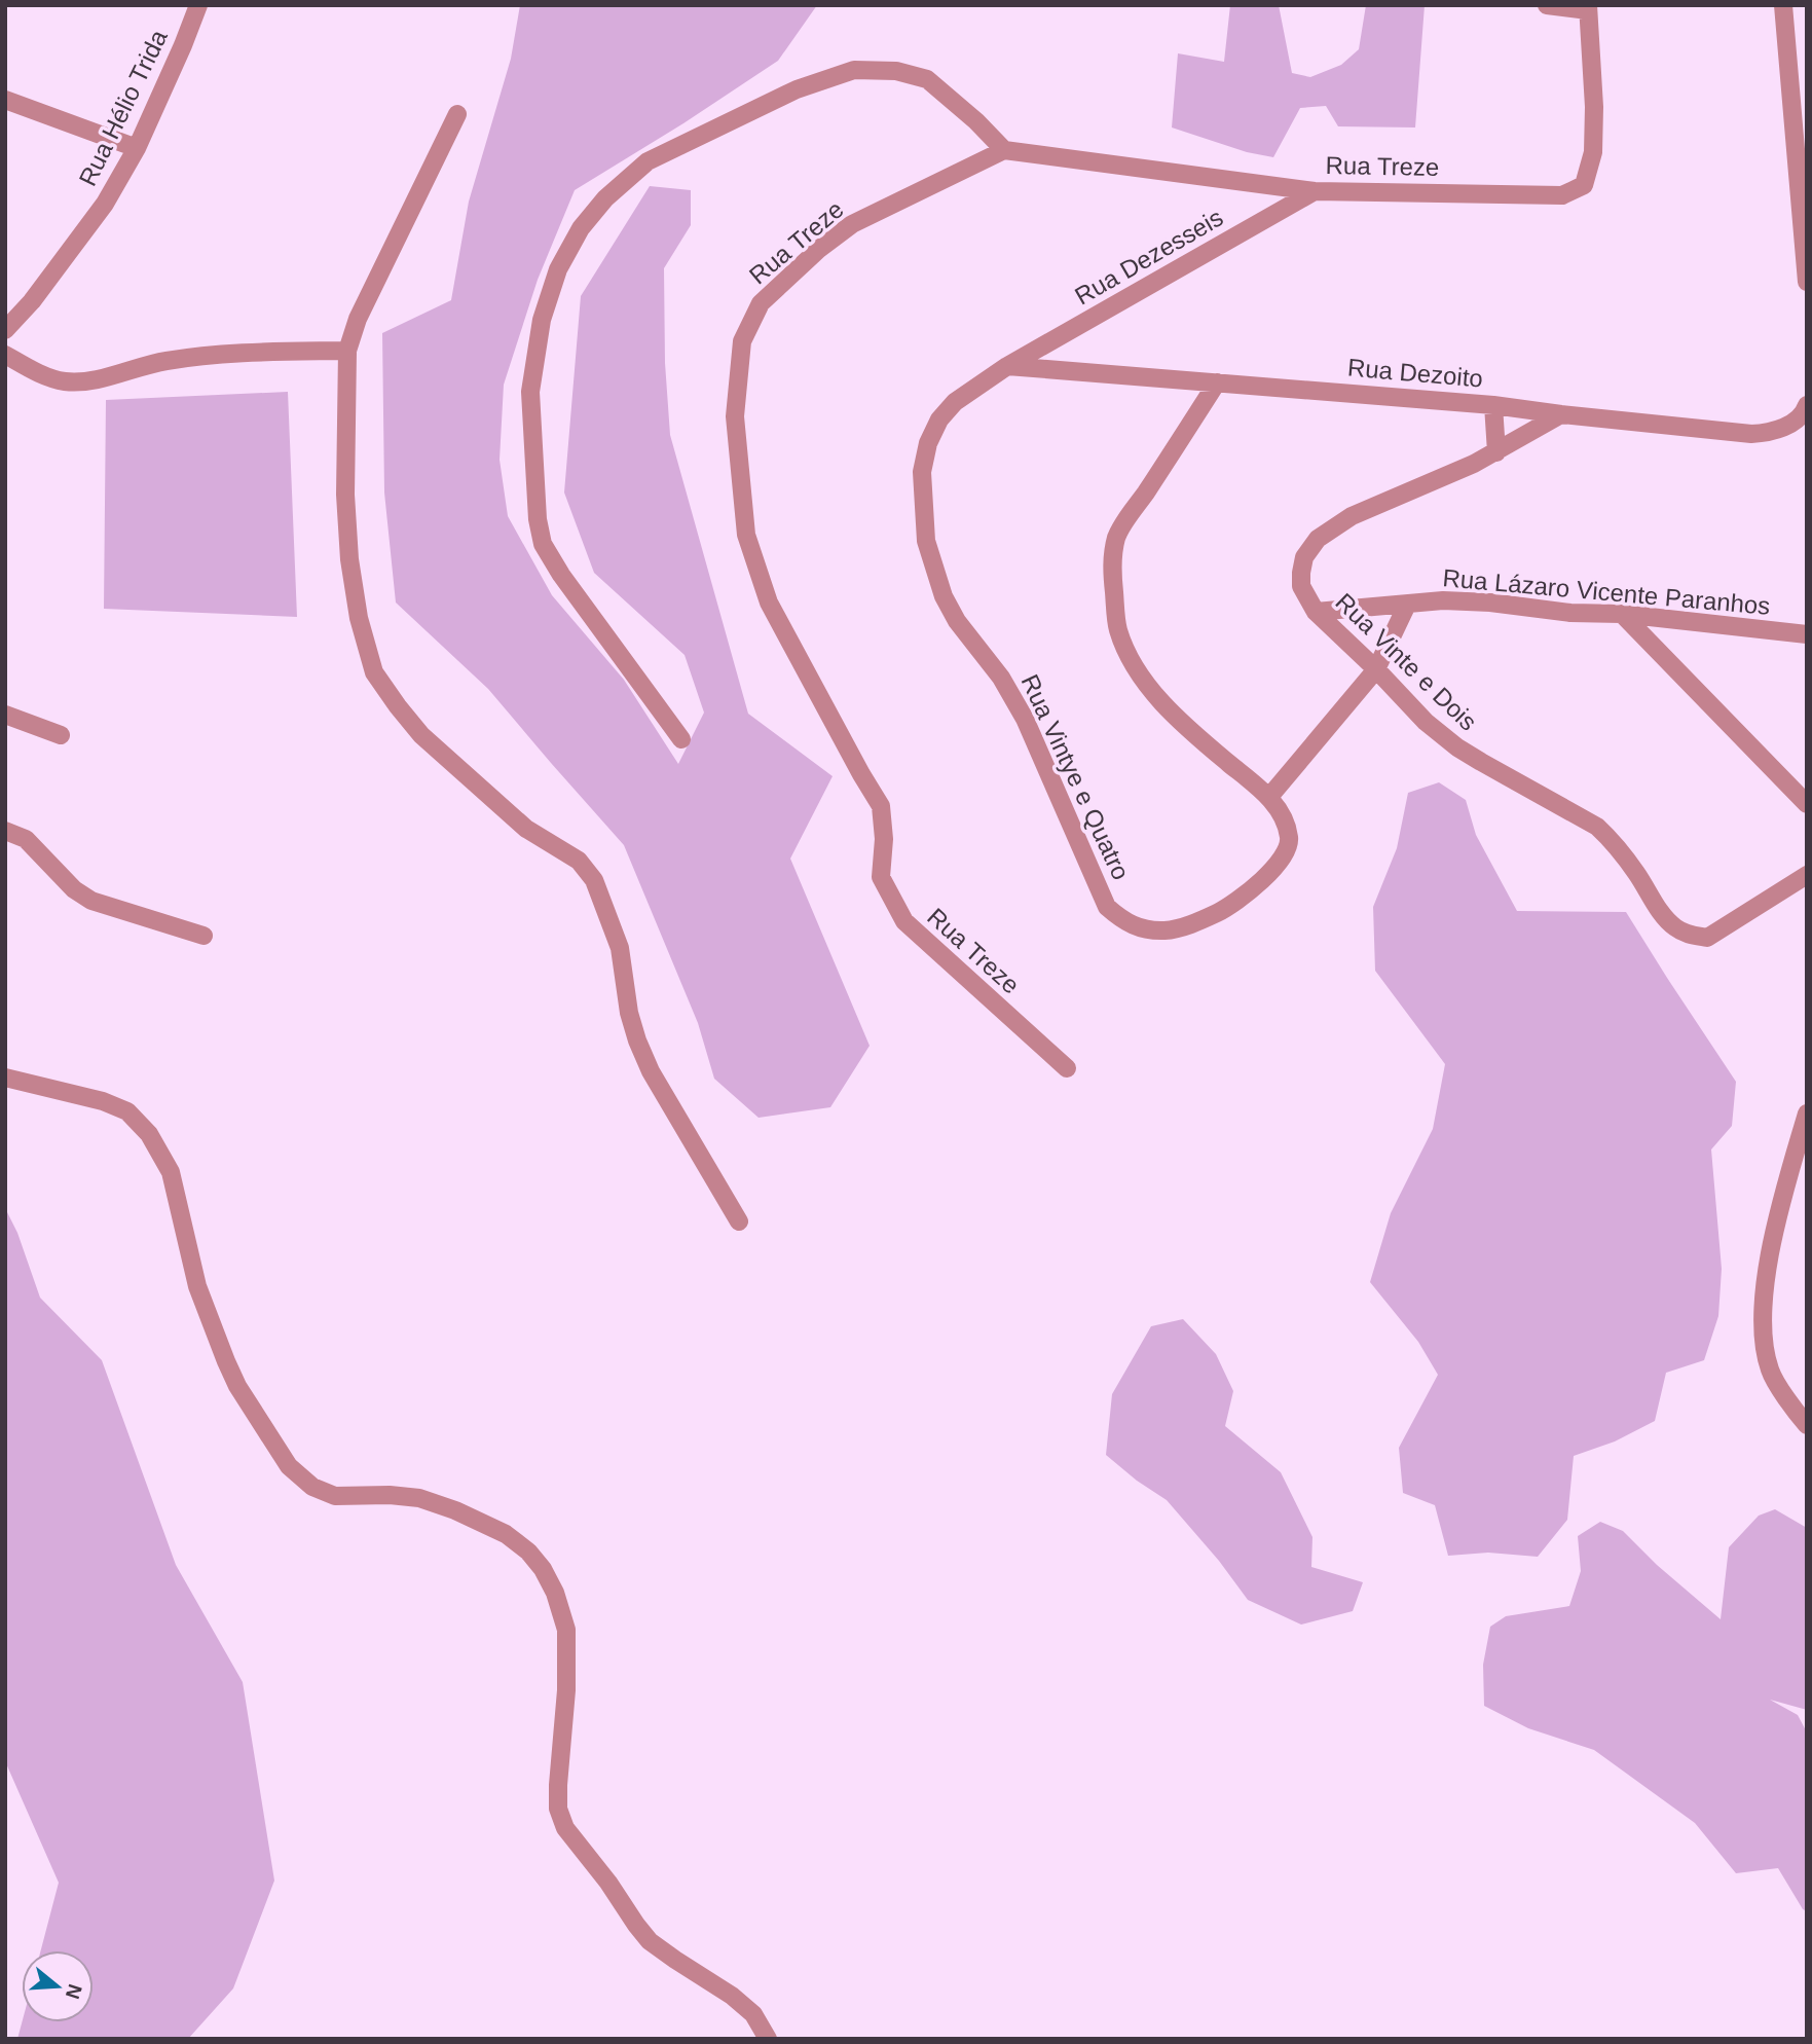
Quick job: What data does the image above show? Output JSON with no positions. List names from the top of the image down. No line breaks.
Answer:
{"streets":{"street":["Rua Hélio Trida","Rua Treze","Rua Dezesseis","Rua Dezoito","Rua Lázaro Vicente Paranhos","Rua Vinte e Dois","Rua Vintye e Quatro"]},"crossings":[["Rua Treze","Rua Dezesseis"],["Rua Dezesseis","Rua Dezoito"],["Rua Dezesseis","Rua Vintye e Quatro"],["Rua Dezoito","Rua Vinte e Dois"],["Rua Dezoito","Rua Vintye e Quatro"],["Rua Lázaro Vicente Paranhos","Rua Vinte e Dois"]],"north":"right"}
